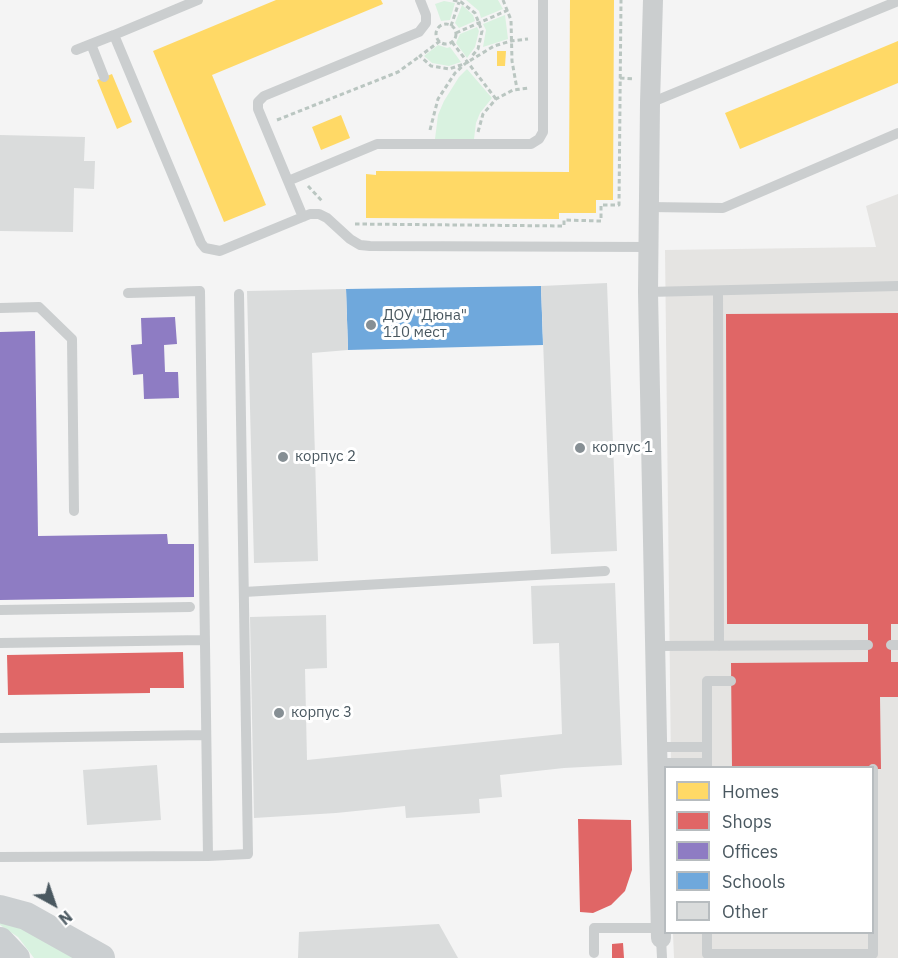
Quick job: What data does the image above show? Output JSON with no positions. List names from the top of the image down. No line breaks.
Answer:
{"places":["ДОУ \"Дюна\" 110 мест","корпус 1","корпус 2","корпус 3"],"legend":["Homes","Shops","Offices","Schools","Other"],"north":"bottom right"}
